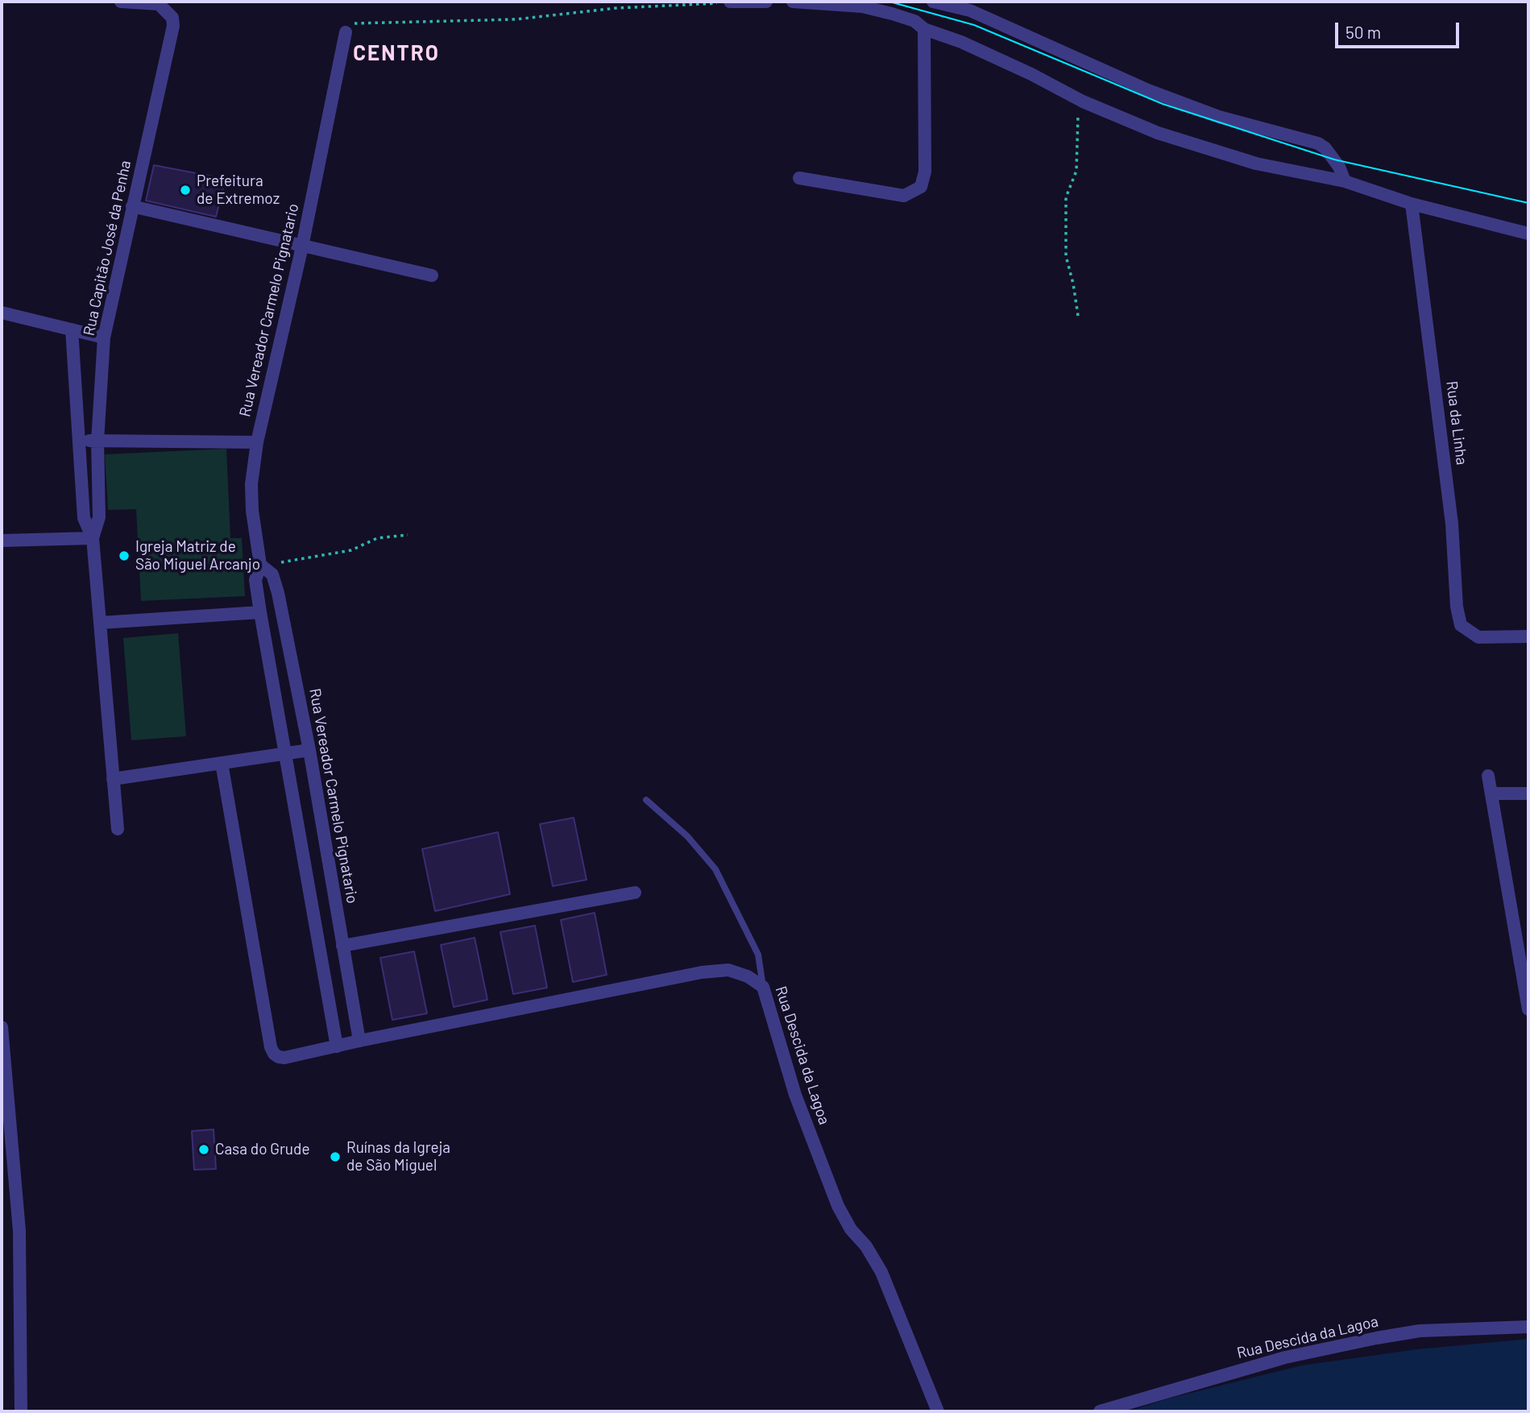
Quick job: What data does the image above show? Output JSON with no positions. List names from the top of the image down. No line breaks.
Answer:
{"streets":{"street":["Rua Capitão José da Penha","Rua Vereador Carmelo Pignatario","Rua da Linha","Rua Descida da Lagoa"]},"crossings":[["Rua Vereador Carmelo Pignatario","Rua Descida da Lagoa"]],"districts":["CENTRO"],"places":["Prefeitura de Extremoz","Igreja Matriz de São Miguel Arcanjo","Casa do Grude","Ruínas da Igreja de São Miguel"],"scale_bar":"50 m"}
